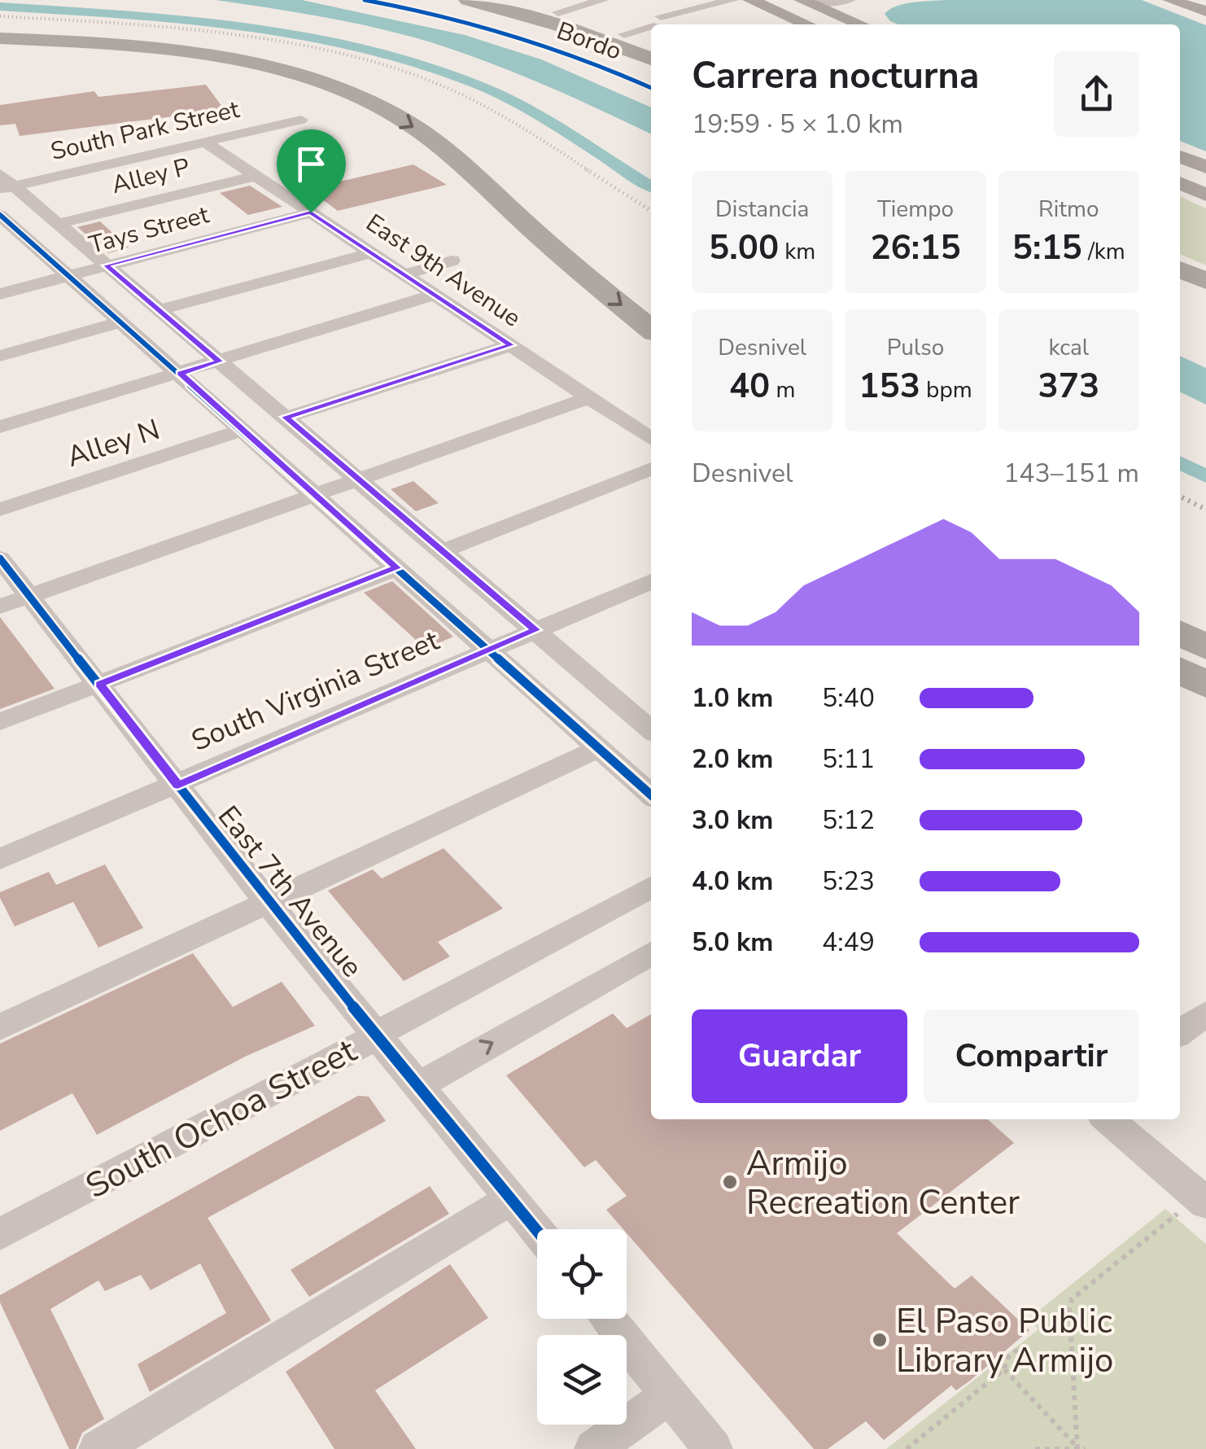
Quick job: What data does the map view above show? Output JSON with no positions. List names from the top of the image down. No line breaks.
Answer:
{"streets":{"street":["South Park Street","Alley P","Tays Street","East 9th Avenue","Alley N","South Virginia Street","East 7th Avenue","South Ochoa Street"],"cycle path":["Bordo"]},"crossings":[["South Park Street","East 9th Avenue"],["Alley P","East 9th Avenue"],["Tays Street","East 9th Avenue"],["South Virginia Street","East 7th Avenue"],["East 7th Avenue","South Ochoa Street"]],"places":["Armijo Recreation Center","El Paso Public Library Armijo"],"page":{"heading":["Carrera nocturna","19:59 · 5 × 1.0 km"],"stats":[["Distancia","5.00 km"],["Tiempo","26:15"],["Ritmo","5:15 /km"],["Desnivel","40 m"],["Pulso","153 bpm"],["kcal","373"]],"chart":["Desnivel","143–151 m"],"list":[{"name":"1.0 km","note":"5:40"},{"name":"2.0 km","note":"5:11"},{"name":"3.0 km","note":"5:12"},{"name":"4.0 km","note":"5:23"},{"name":"5.0 km","note":"4:49"}],"buttons":["Guardar","Compartir"]}}
